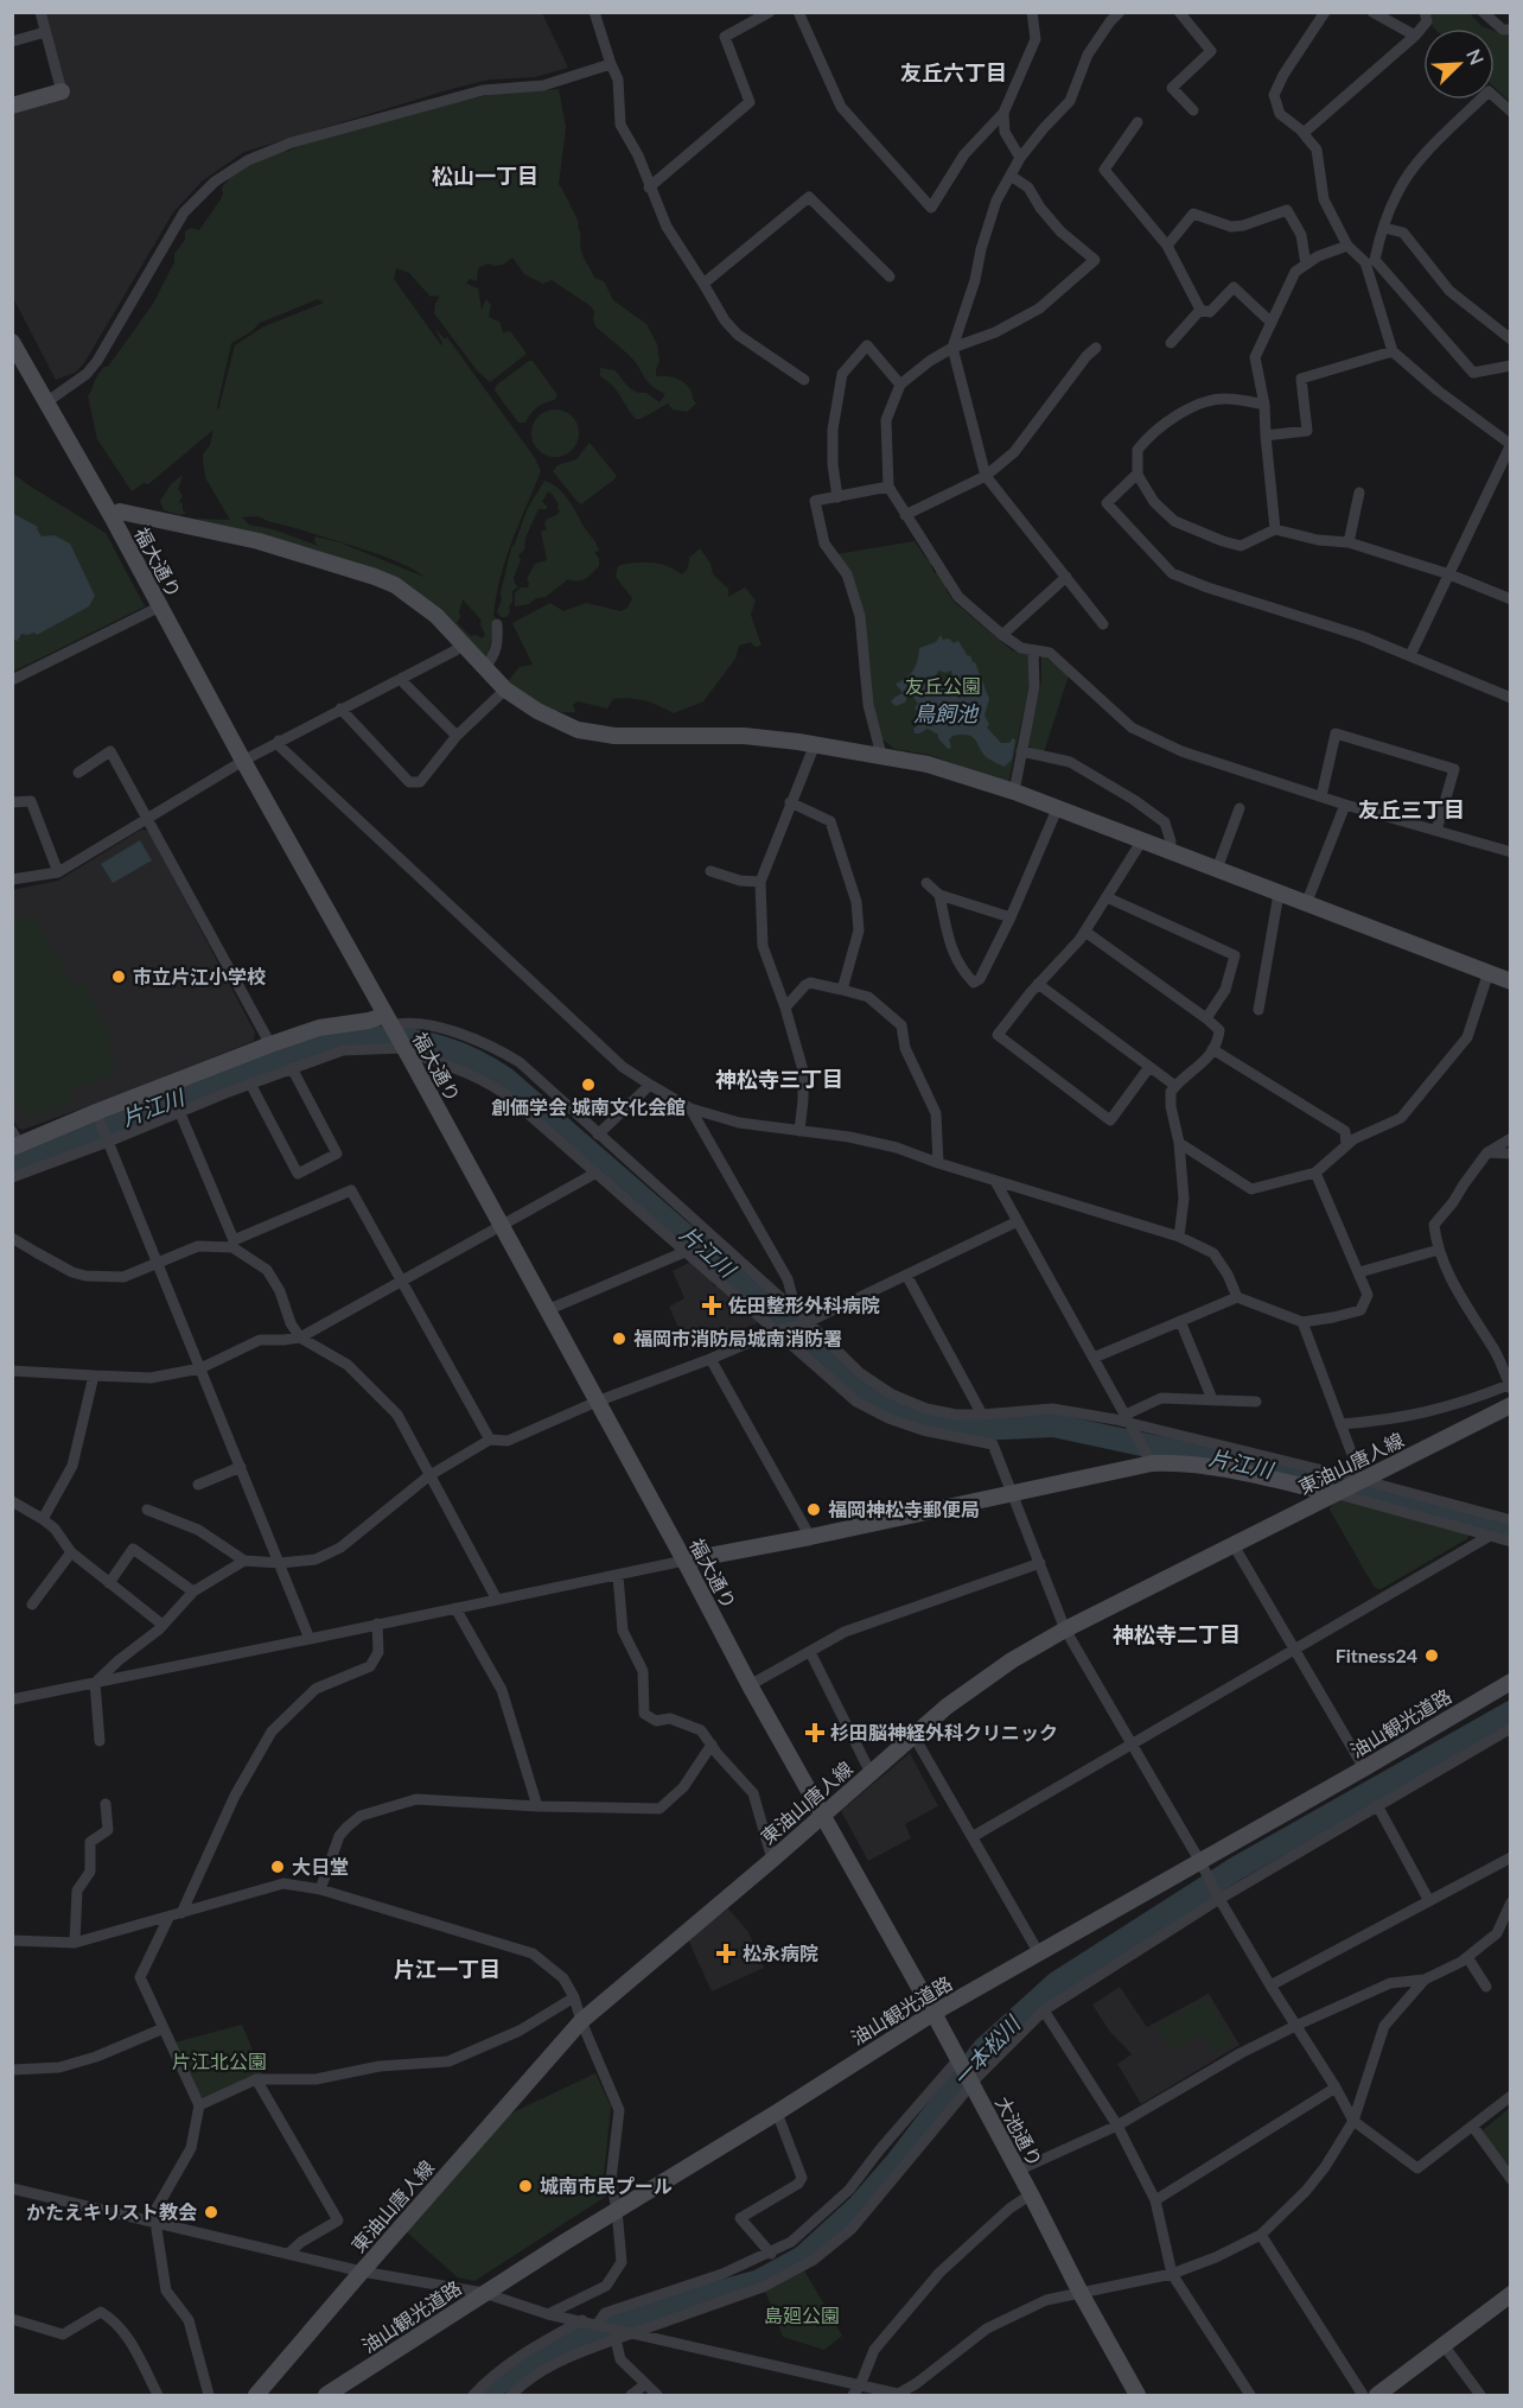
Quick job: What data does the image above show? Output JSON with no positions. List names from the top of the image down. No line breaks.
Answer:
{"streets":{"street":["福大通り","東油山唐人線","油山観光道路","大池通り"]},"crossings":[["福大通り","東油山唐人線"],["福大通り","大池通り"],["東油山唐人線","大池通り"],["油山観光道路","大池通り"]],"districts":["友丘六丁目","松山一丁目","友丘三丁目","神松寺三丁目","神松寺二丁目","片江一丁目"],"water":["鳥飼池","片江川","一本松川"],"parks":["友丘公園","片江北公園","島廻公園"],"places":{"other":["市立片江小学校","創価学会 城南文化会館","福岡市消防局城南消防署","福岡神松寺郵便局","Fitness24","大日堂","城南市民プール","かたえキリスト教会"],"health":["佐田整形外科病院","杉田脳神経外科クリニック","松永病院"]},"north":"top right"}
